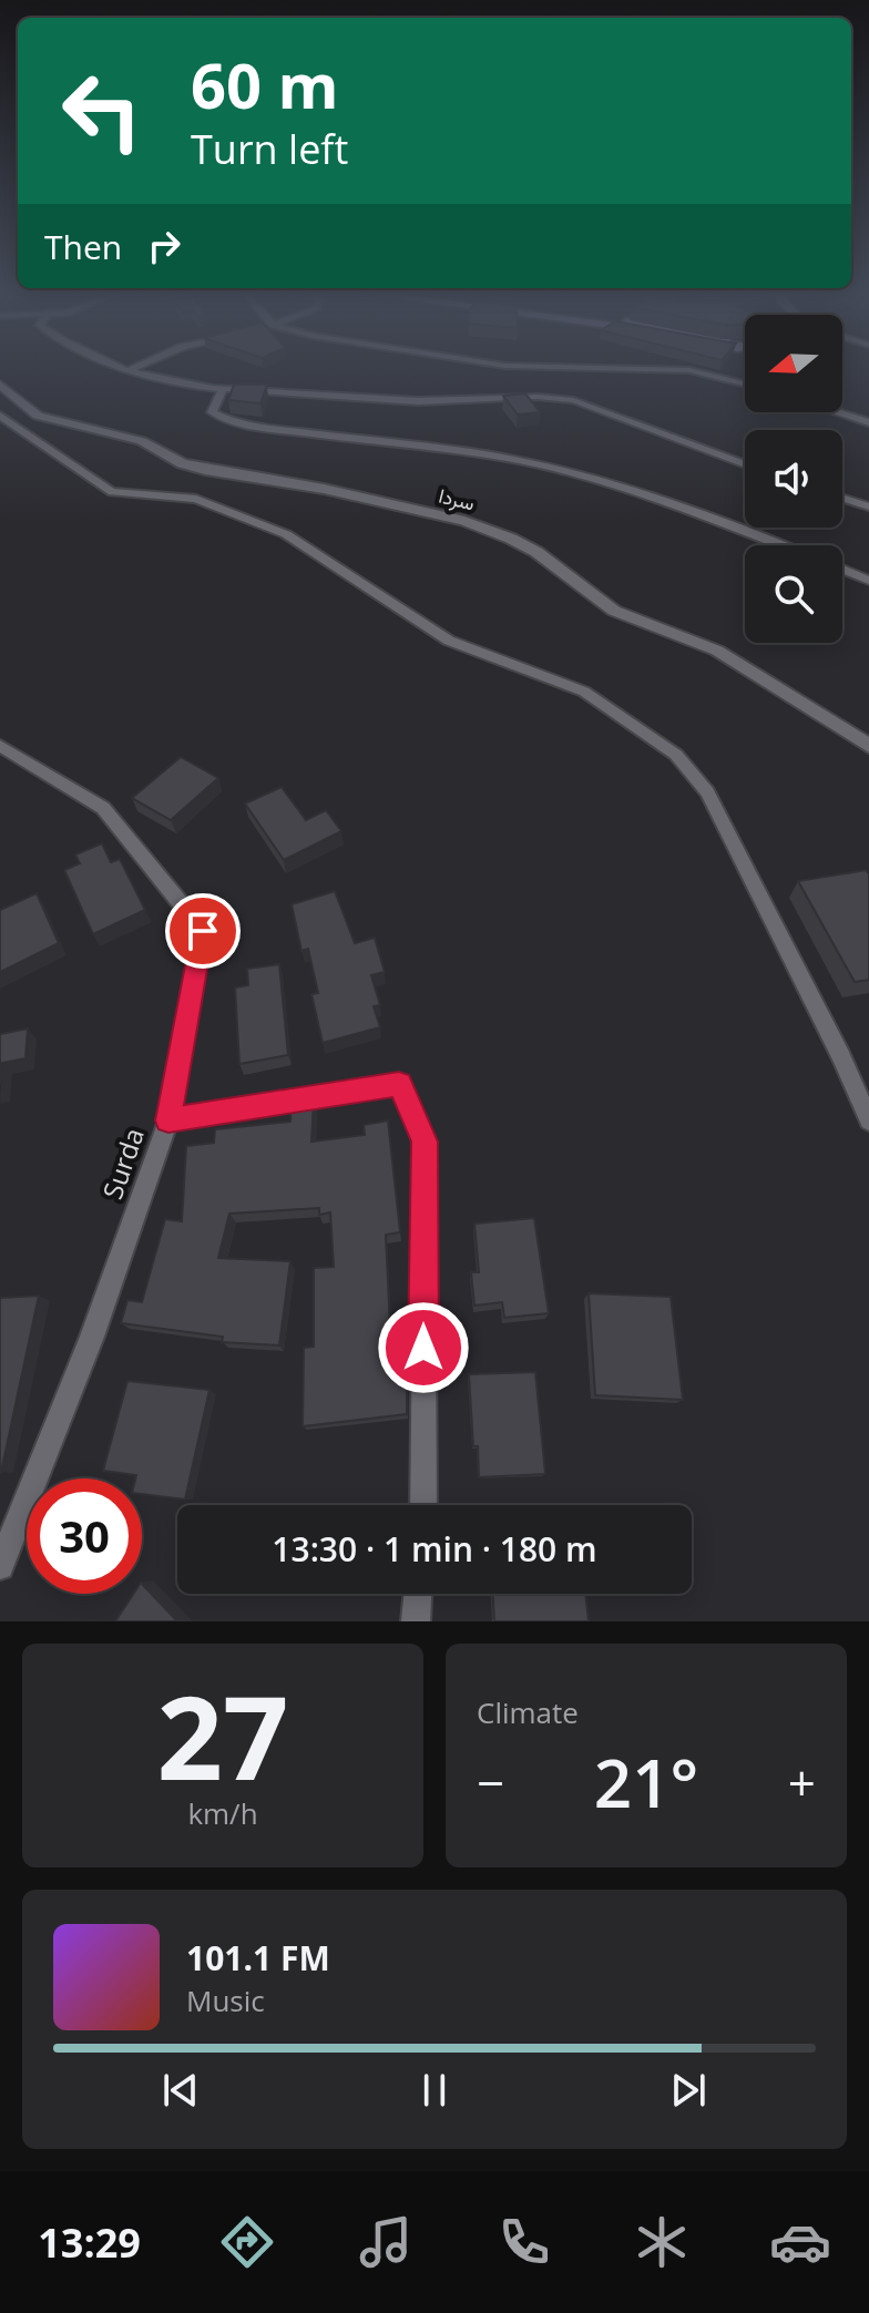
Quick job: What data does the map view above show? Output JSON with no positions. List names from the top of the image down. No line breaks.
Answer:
{"streets":{"street":["سردا","Surda"]},"north":"left","page":{"turn":["60 m","Turn left"],"then":"Then","limit":"30","trip":"13:30 · 1 min · 180 m","tile":[["27","km/h"],"Climate"],"heat":["−","21°","+"],"song":["101.1 FM","Music"],"tabs":"13:29"}}
